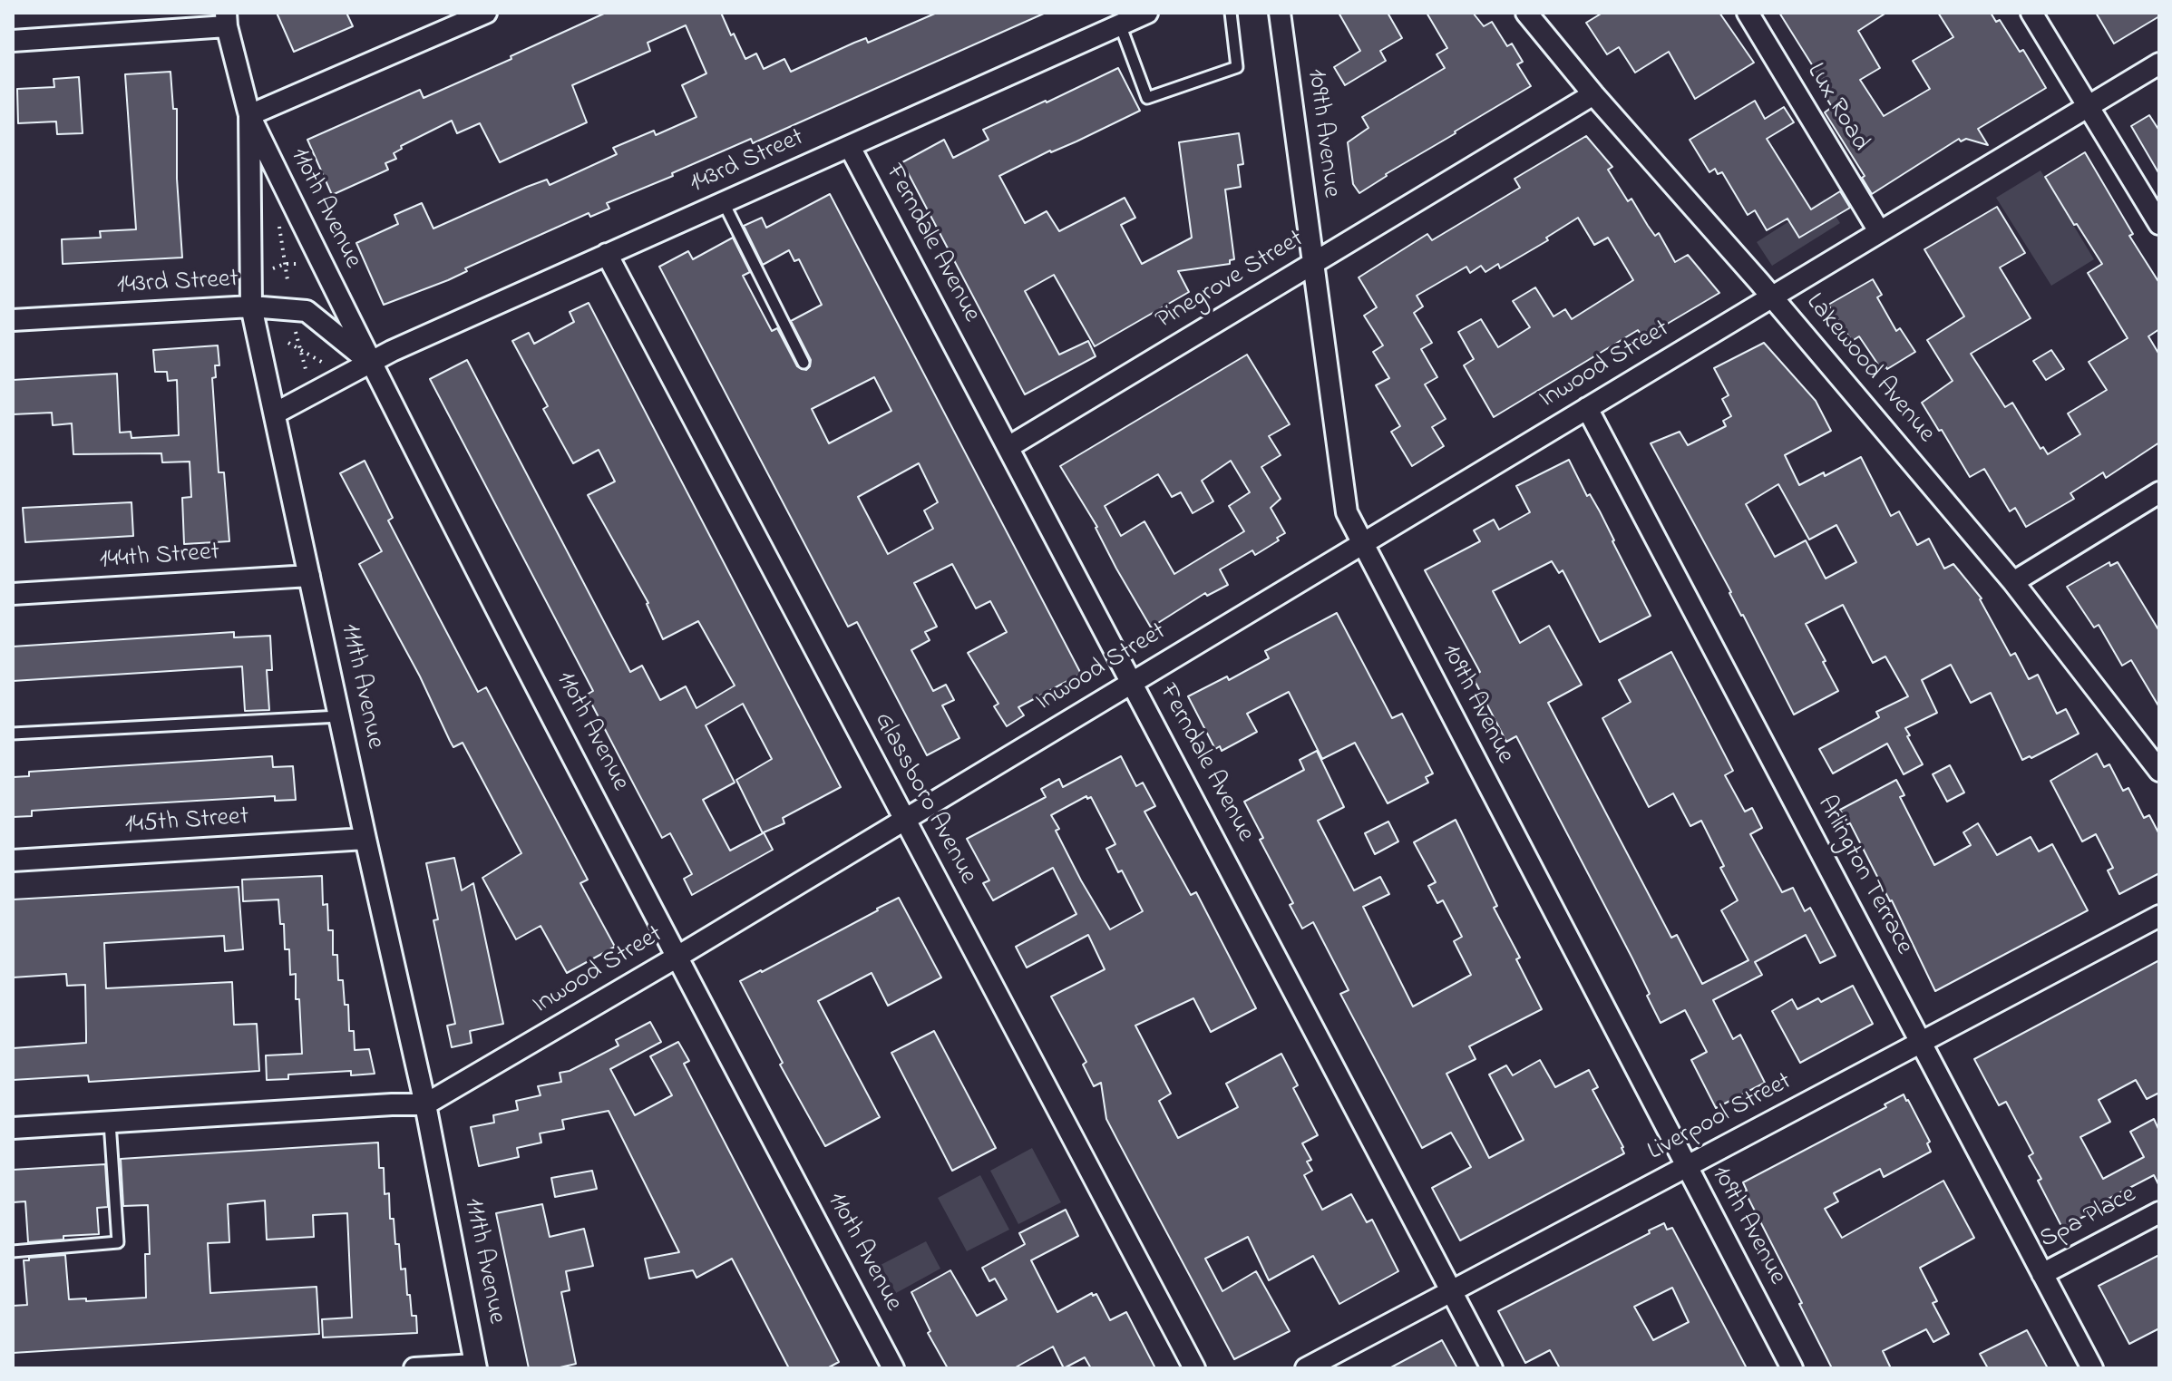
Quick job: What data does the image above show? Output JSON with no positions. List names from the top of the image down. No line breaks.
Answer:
{"streets":{"street":["Lux Road","109th Avenue","143rd Street","110th Avenue","Ferndale Avenue","Pinegrove Street","Inwood Street","Lakewood Avenue","144th Street","111th Avenue","Glassboro Avenue","145th Street","Arlington Terrace","Liverpool Street","Spa Place"]},"crossings":[["Lux Road","Inwood Street"],["109th Avenue","Pinegrove Street"],["109th Avenue","Inwood Street"],["109th Avenue","Liverpool Street"],["143rd Street","110th Avenue"],["143rd Street","Ferndale Avenue"],["143rd Street","111th Avenue"],["143rd Street","Glassboro Avenue"],["110th Avenue","Inwood Street"],["110th Avenue","111th Avenue"],["Ferndale Avenue","Pinegrove Street"],["Ferndale Avenue","Inwood Street"],["Ferndale Avenue","Liverpool Street"],["Pinegrove Street","Lakewood Avenue"],["Inwood Street","Lakewood Avenue"],["Inwood Street","111th Avenue"],["Inwood Street","Glassboro Avenue"],["Inwood Street","Arlington Terrace"],["144th Street","111th Avenue"],["111th Avenue","145th Street"],["Arlington Terrace","Liverpool Street"],["Arlington Terrace","Spa Place"]]}
